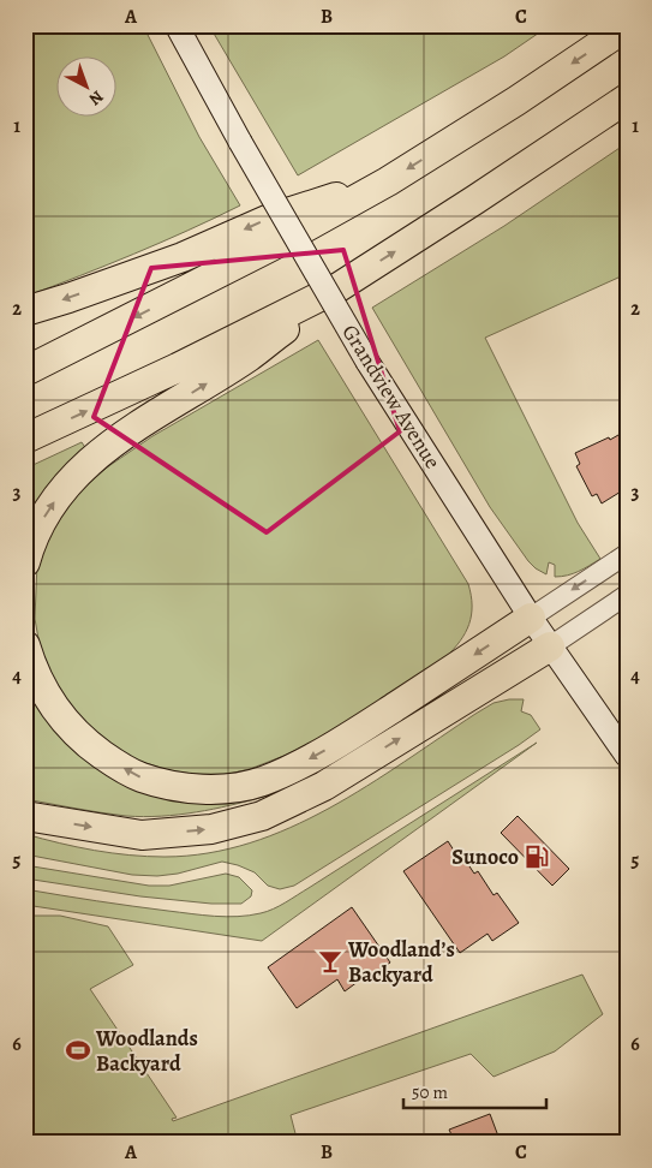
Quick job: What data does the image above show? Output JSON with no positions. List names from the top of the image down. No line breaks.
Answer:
{"streets":{"main road":["Grandview Avenue"]},"places":{"fuel station":["Sunoco"],"bar":["Woodland’s Backyard"],"sports":["Woodlands Backyard"]},"scale_bar":"50 m","north":"bottom right","grid":{"columns":["A","B","C"],"rows":["1","2","3","4","5","6"]}}
